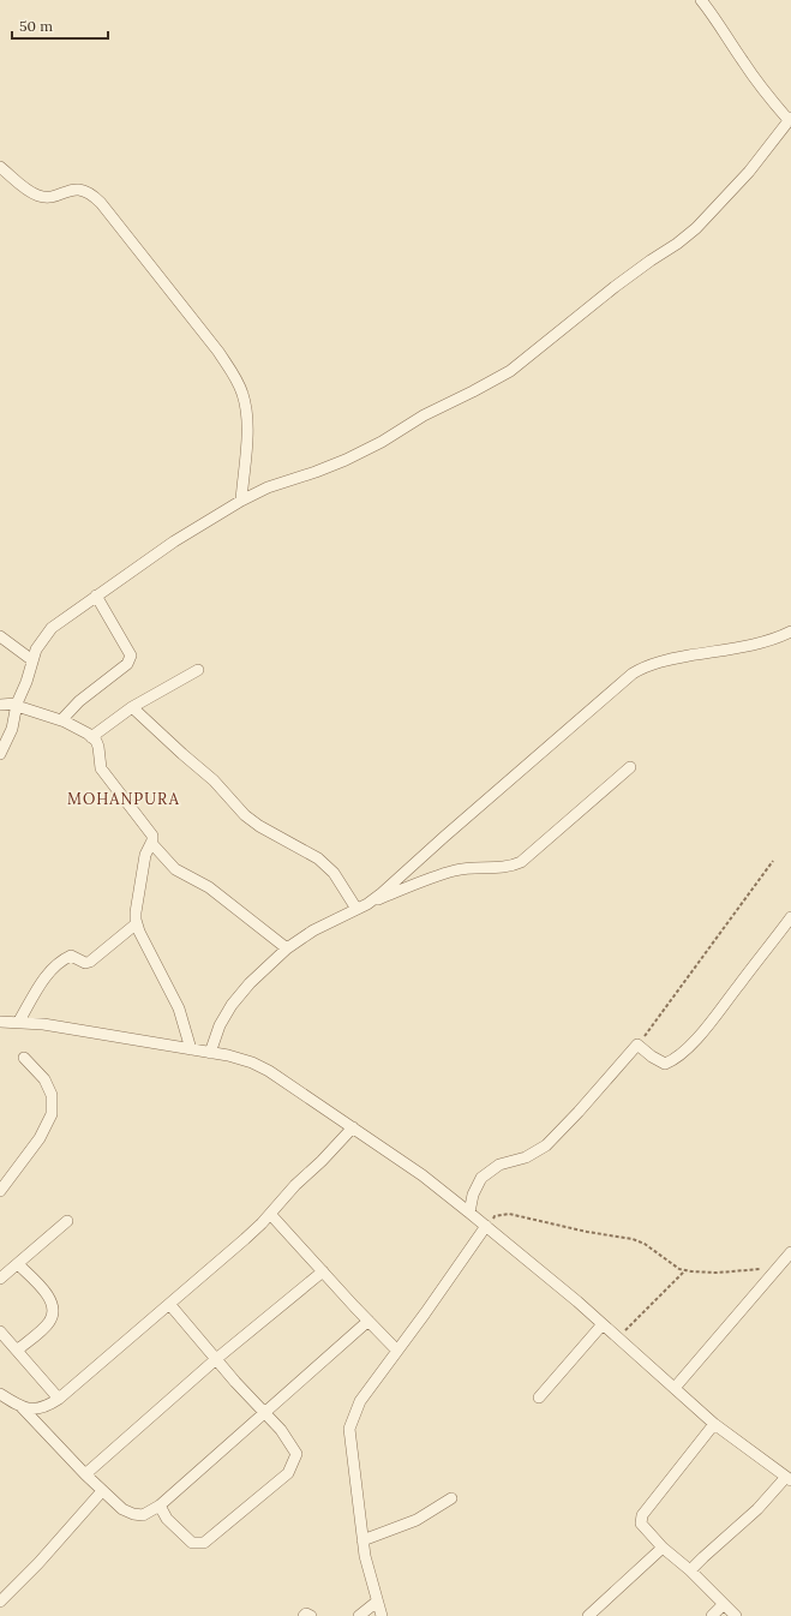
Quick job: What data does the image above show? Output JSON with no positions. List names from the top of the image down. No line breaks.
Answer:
{"districts":["MOHANPURA"],"scale_bar":"50 m"}
